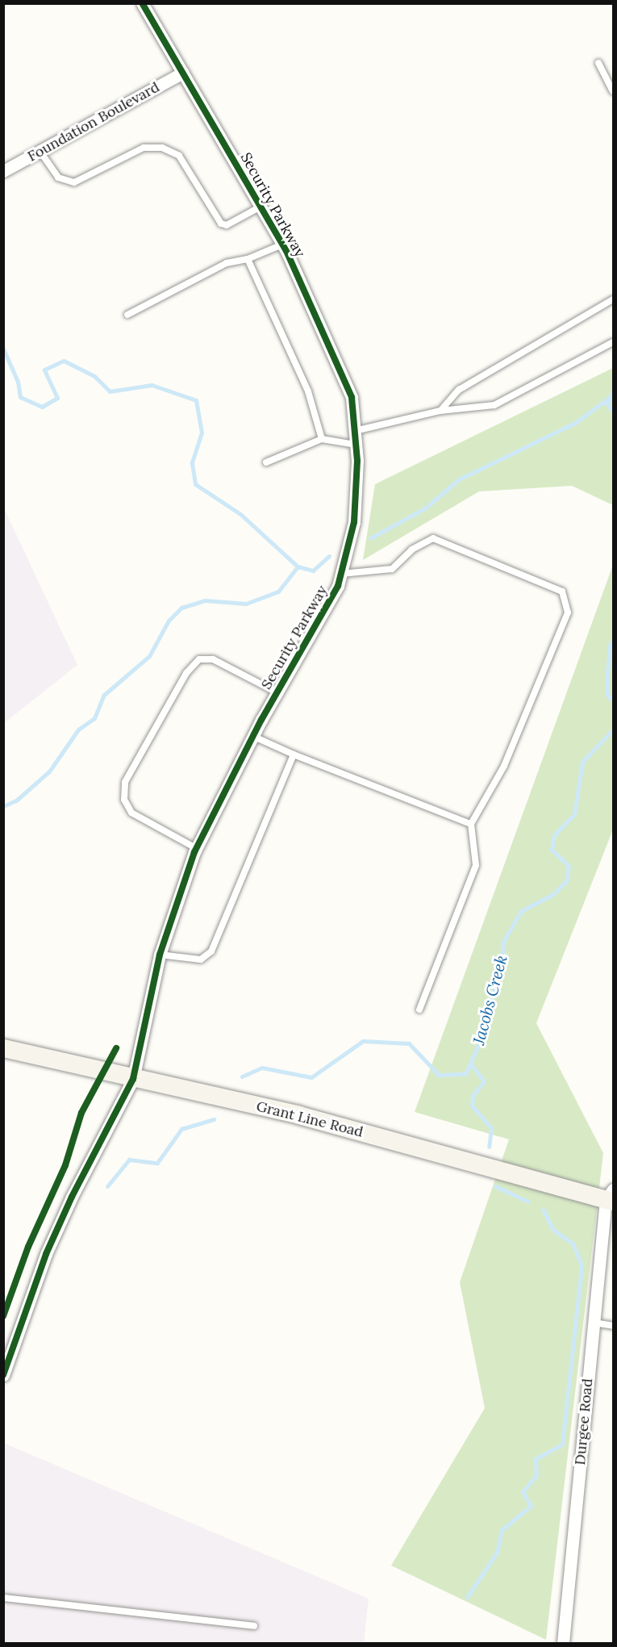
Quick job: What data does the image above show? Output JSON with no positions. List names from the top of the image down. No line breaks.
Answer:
{"streets":{"main road":["Grant Line Road"],"street":["Foundation Boulevard","Security Parkway","Durgee Road"]},"crossings":[["Foundation Boulevard","Security Parkway"],["Security Parkway","Grant Line Road"],["Grant Line Road","Durgee Road"]],"water":["Jacobs Creek"]}
